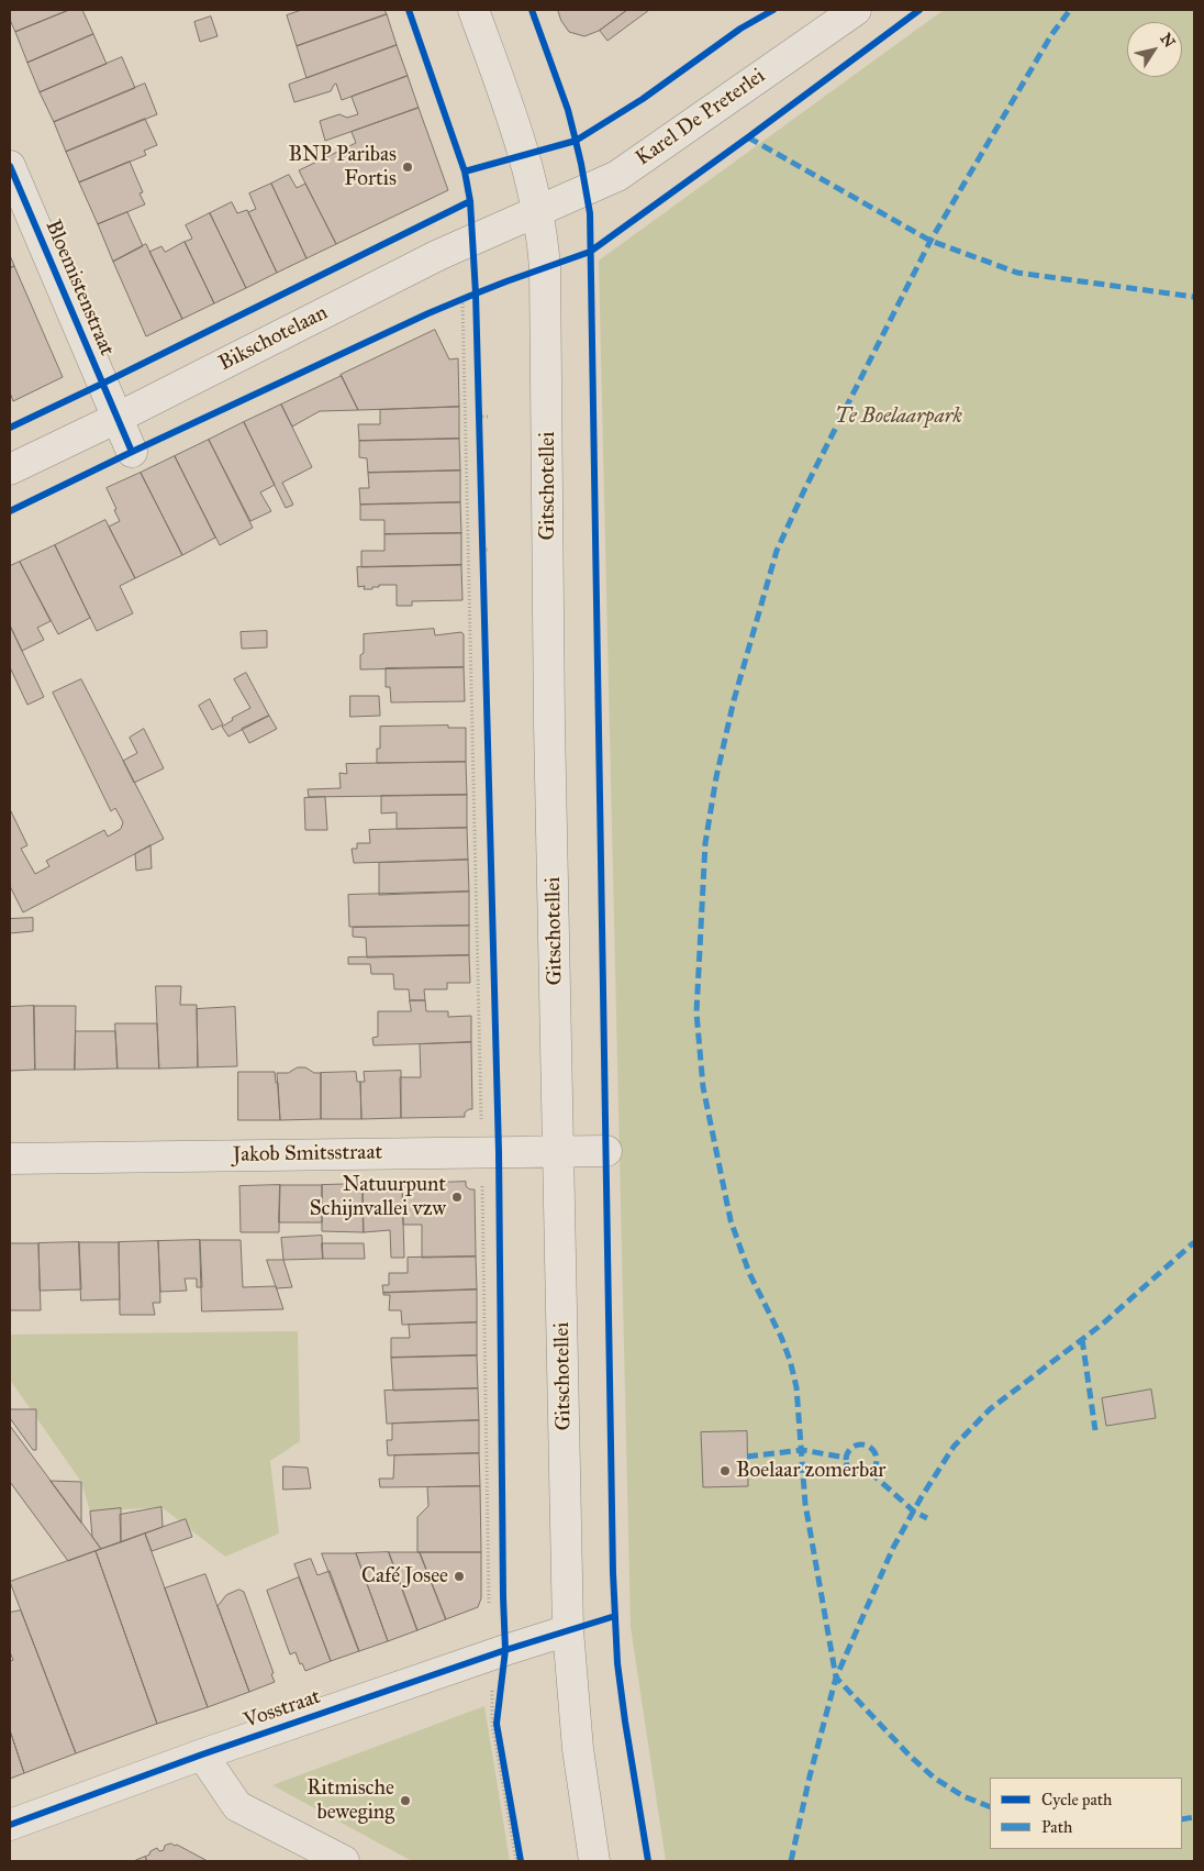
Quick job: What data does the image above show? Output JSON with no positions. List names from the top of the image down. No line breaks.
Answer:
{"streets":{"street":["Karel De Preterlei","Bloemistenstraat","Bikschotelaan","Gitschotellei","Jakob Smitsstraat","Vosstraat"]},"crossings":[["Karel De Preterlei","Bikschotelaan"],["Karel De Preterlei","Gitschotellei"],["Bloemistenstraat","Bikschotelaan"],["Bikschotelaan","Gitschotellei"],["Gitschotellei","Jakob Smitsstraat"],["Gitschotellei","Vosstraat"]],"parks":["Te Boelaarpark"],"places":["BNP Paribas Fortis","Natuurpunt Schijnvallei vzw","Boelaar zomerbar","Café Josee","Ritmische beweging"],"legend":["Cycle path","Path"],"north":"top right"}
